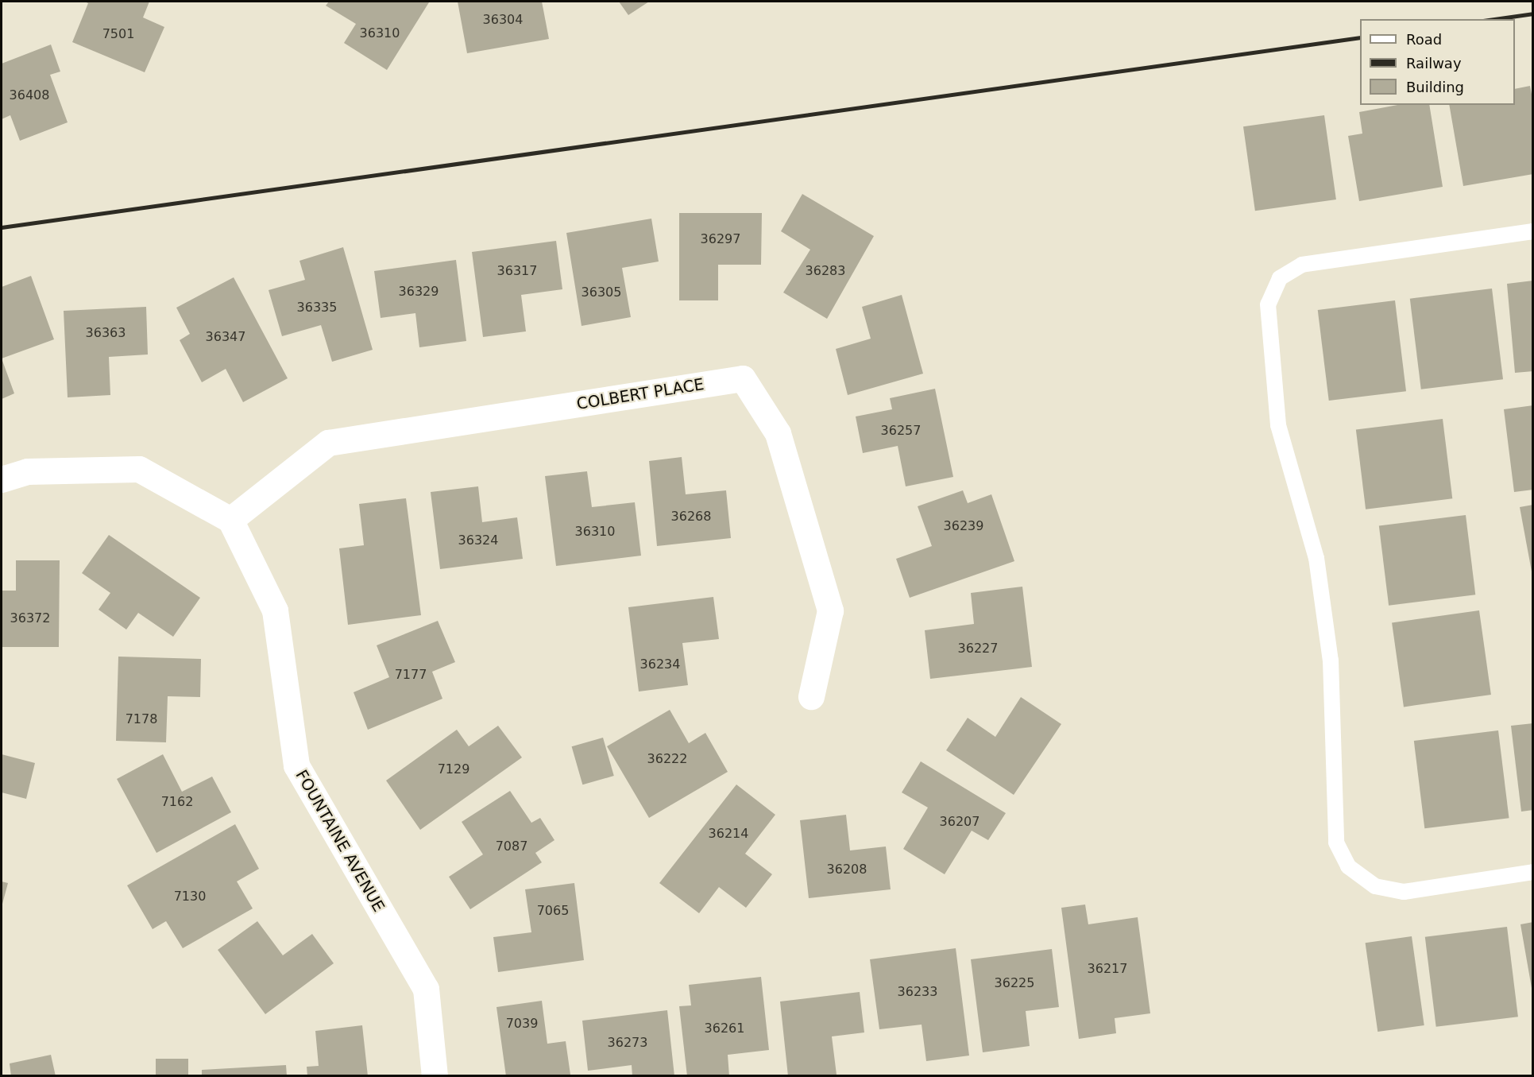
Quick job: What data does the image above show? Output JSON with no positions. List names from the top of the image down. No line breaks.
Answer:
{"streets":{"street":["COLBERT PLACE","FOUNTAINE AVENUE"]},"crossings":[["COLBERT PLACE","FOUNTAINE AVENUE"]],"house_numbers":["36304","36310","7501","36408","36297","36317","36283","36329","36305","36335","36363","36347","36257","36268","36239","36310","36324","36372","36227","36234","7177","7178","36222","7129","7162","36207","36214","7087","36208","7130","7065","36217","36225","36233","7039","36261","36273"],"legend":["Road","Railway","Building"]}
